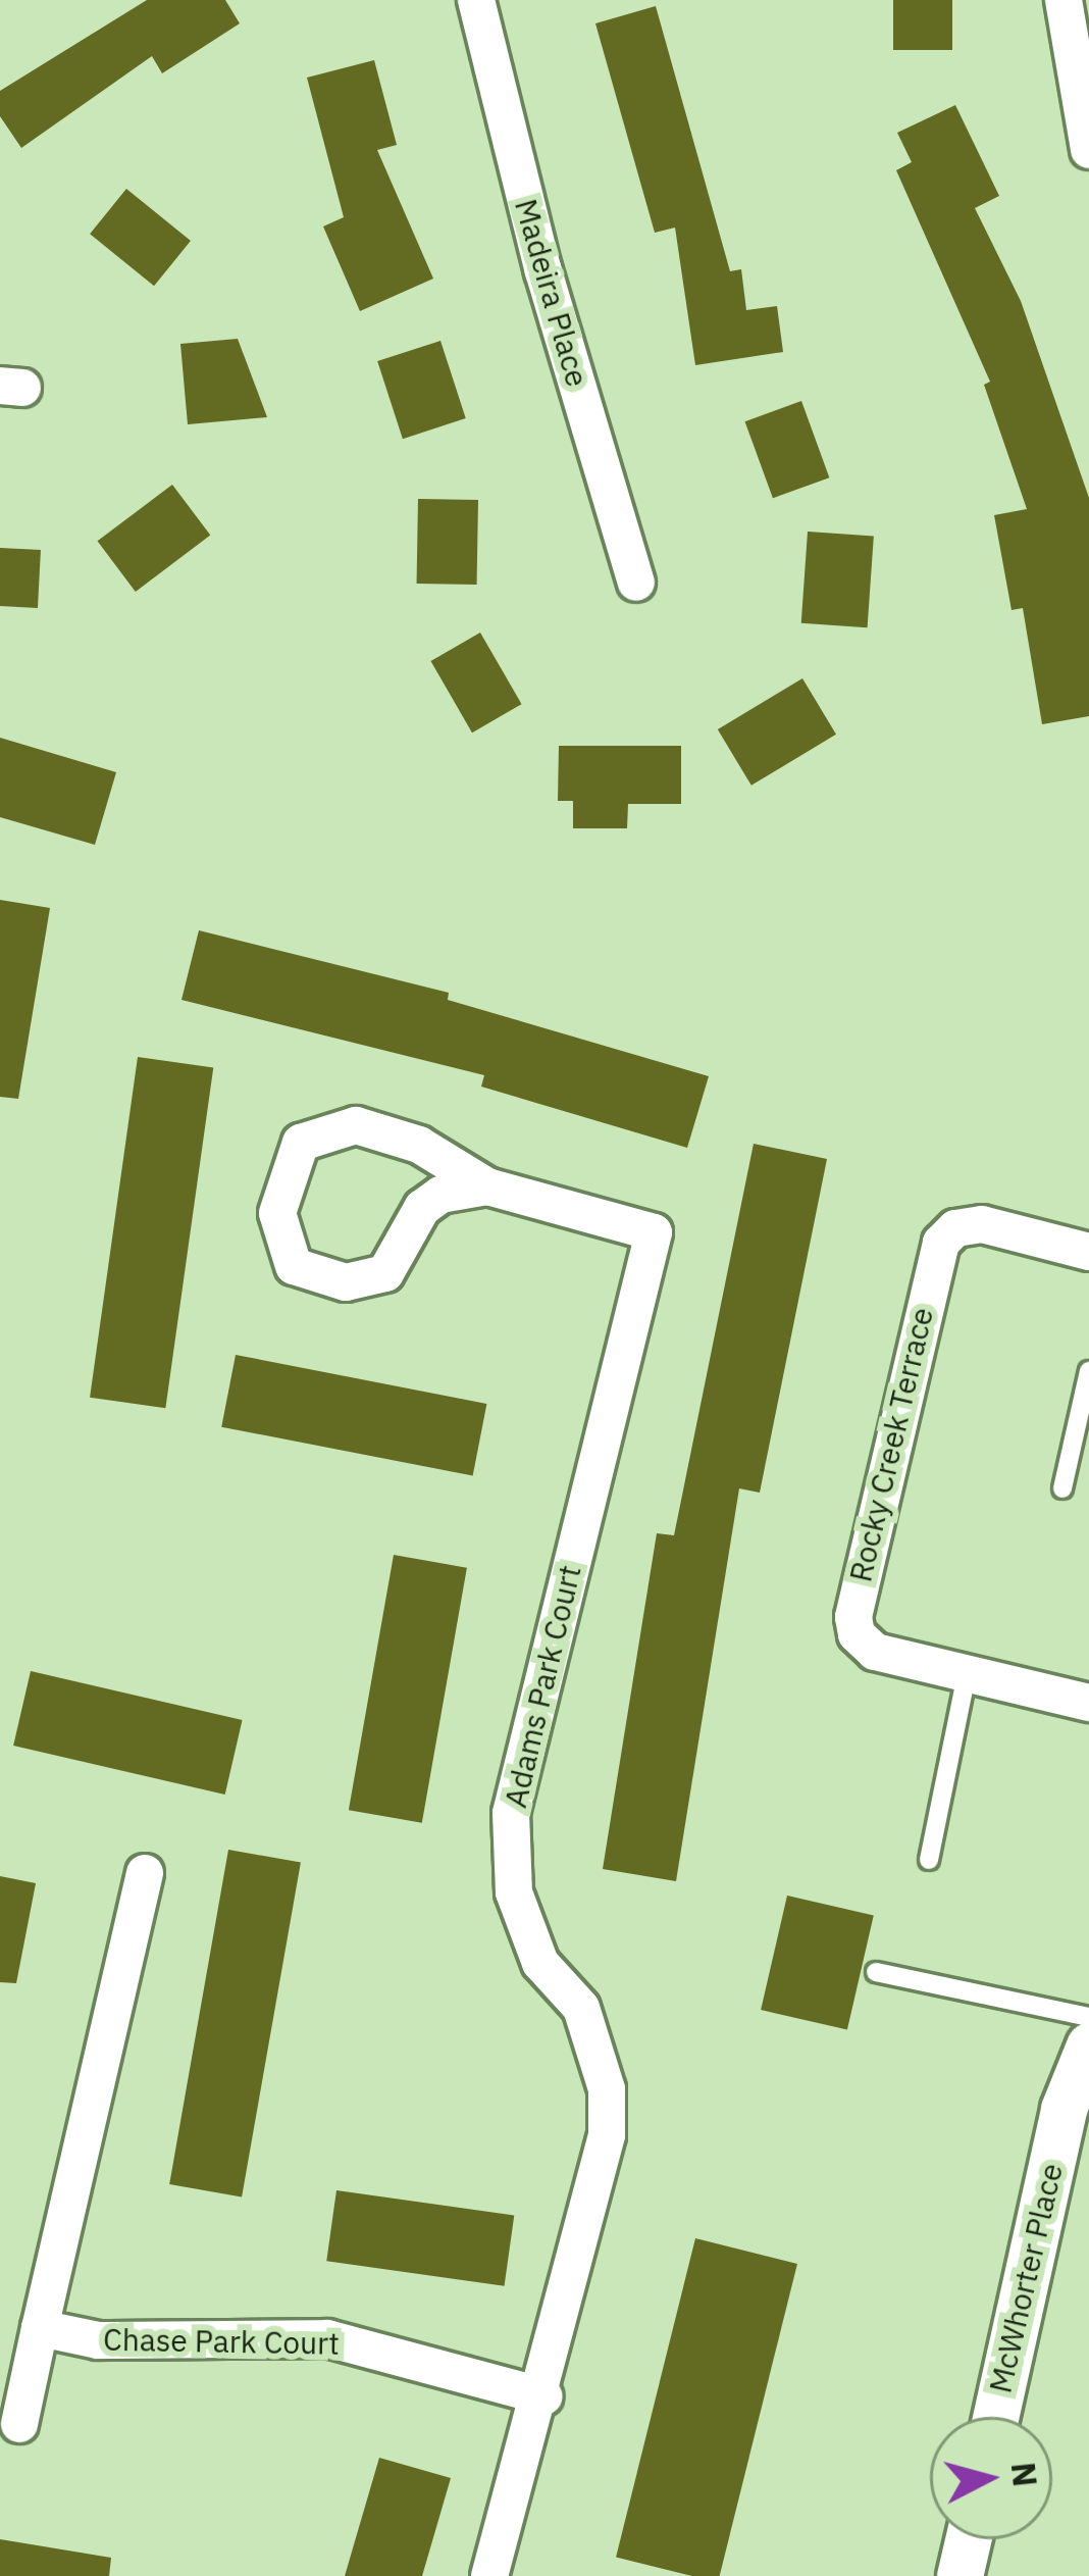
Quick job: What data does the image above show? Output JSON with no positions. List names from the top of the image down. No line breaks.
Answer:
{"streets":{"street":["Madeira Place","Rocky Creek Terrace","Adams Park Court","McWhorter Place","Chase Park Court"]},"crossings":[["Adams Park Court","Chase Park Court"]],"north":"right"}
